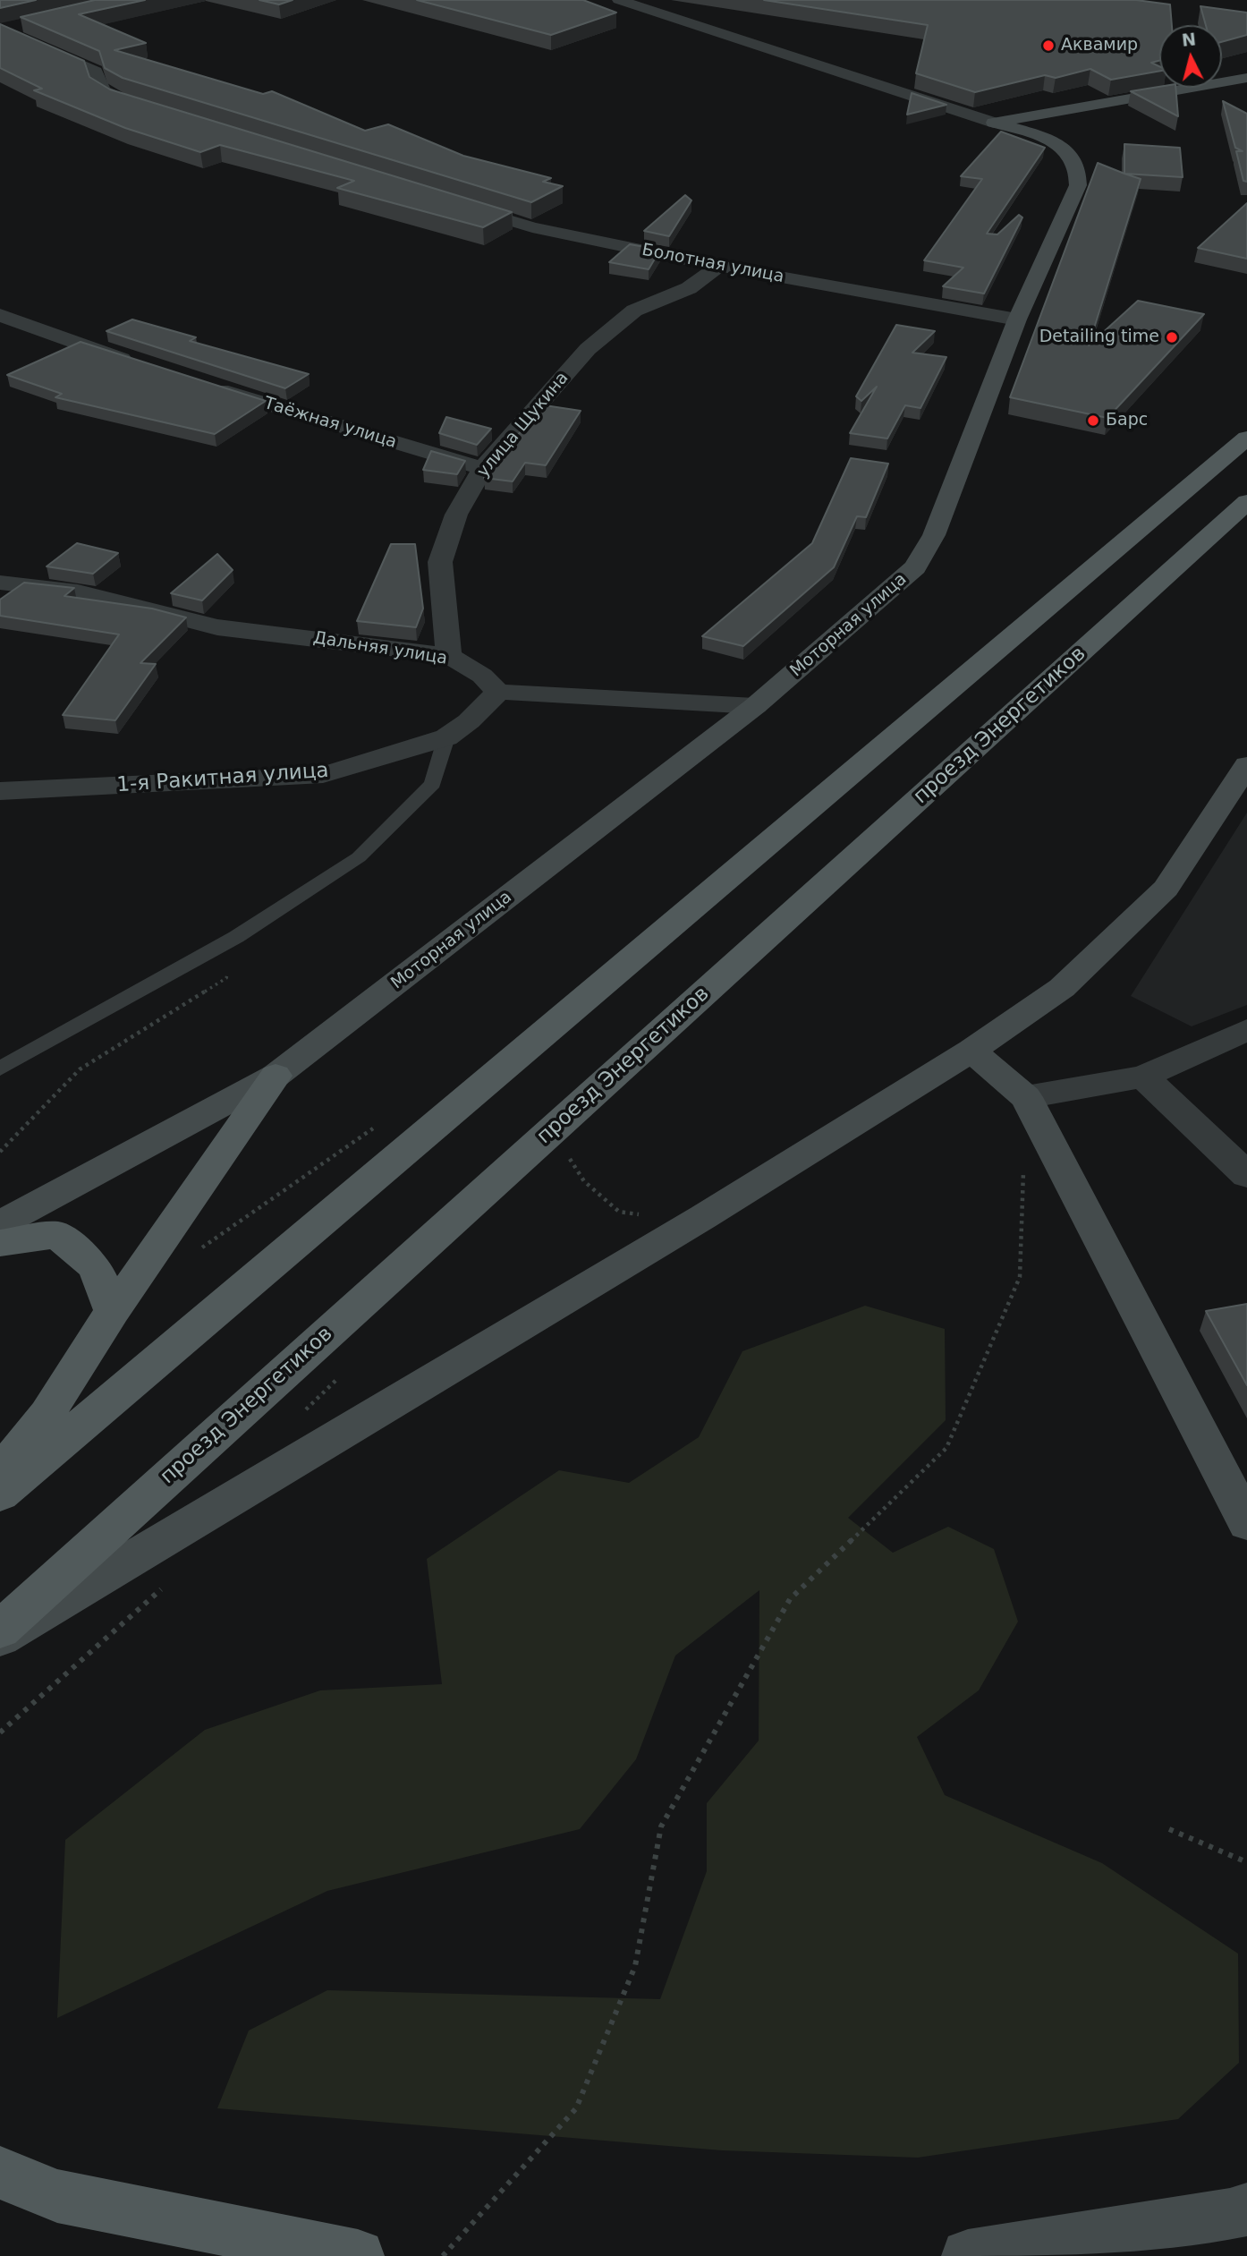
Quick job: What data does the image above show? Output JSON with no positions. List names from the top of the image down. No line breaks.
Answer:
{"streets":{"main road":["проезд Энергетиков"],"street":["Болотная улица","Таёжная улица","улица Щукина","Моторная улица","Дальняя улица","1-я Ракитная улица"]},"crossings":[["Болотная улица","улица Щукина"],["Болотная улица","Моторная улица"],["Таёжная улица","улица Щукина"],["улица Щукина","Дальняя улица"],["Дальняя улица","1-я Ракитная улица"]],"places":["Аквамир","Detailing time","Барс"],"north":"top"}
